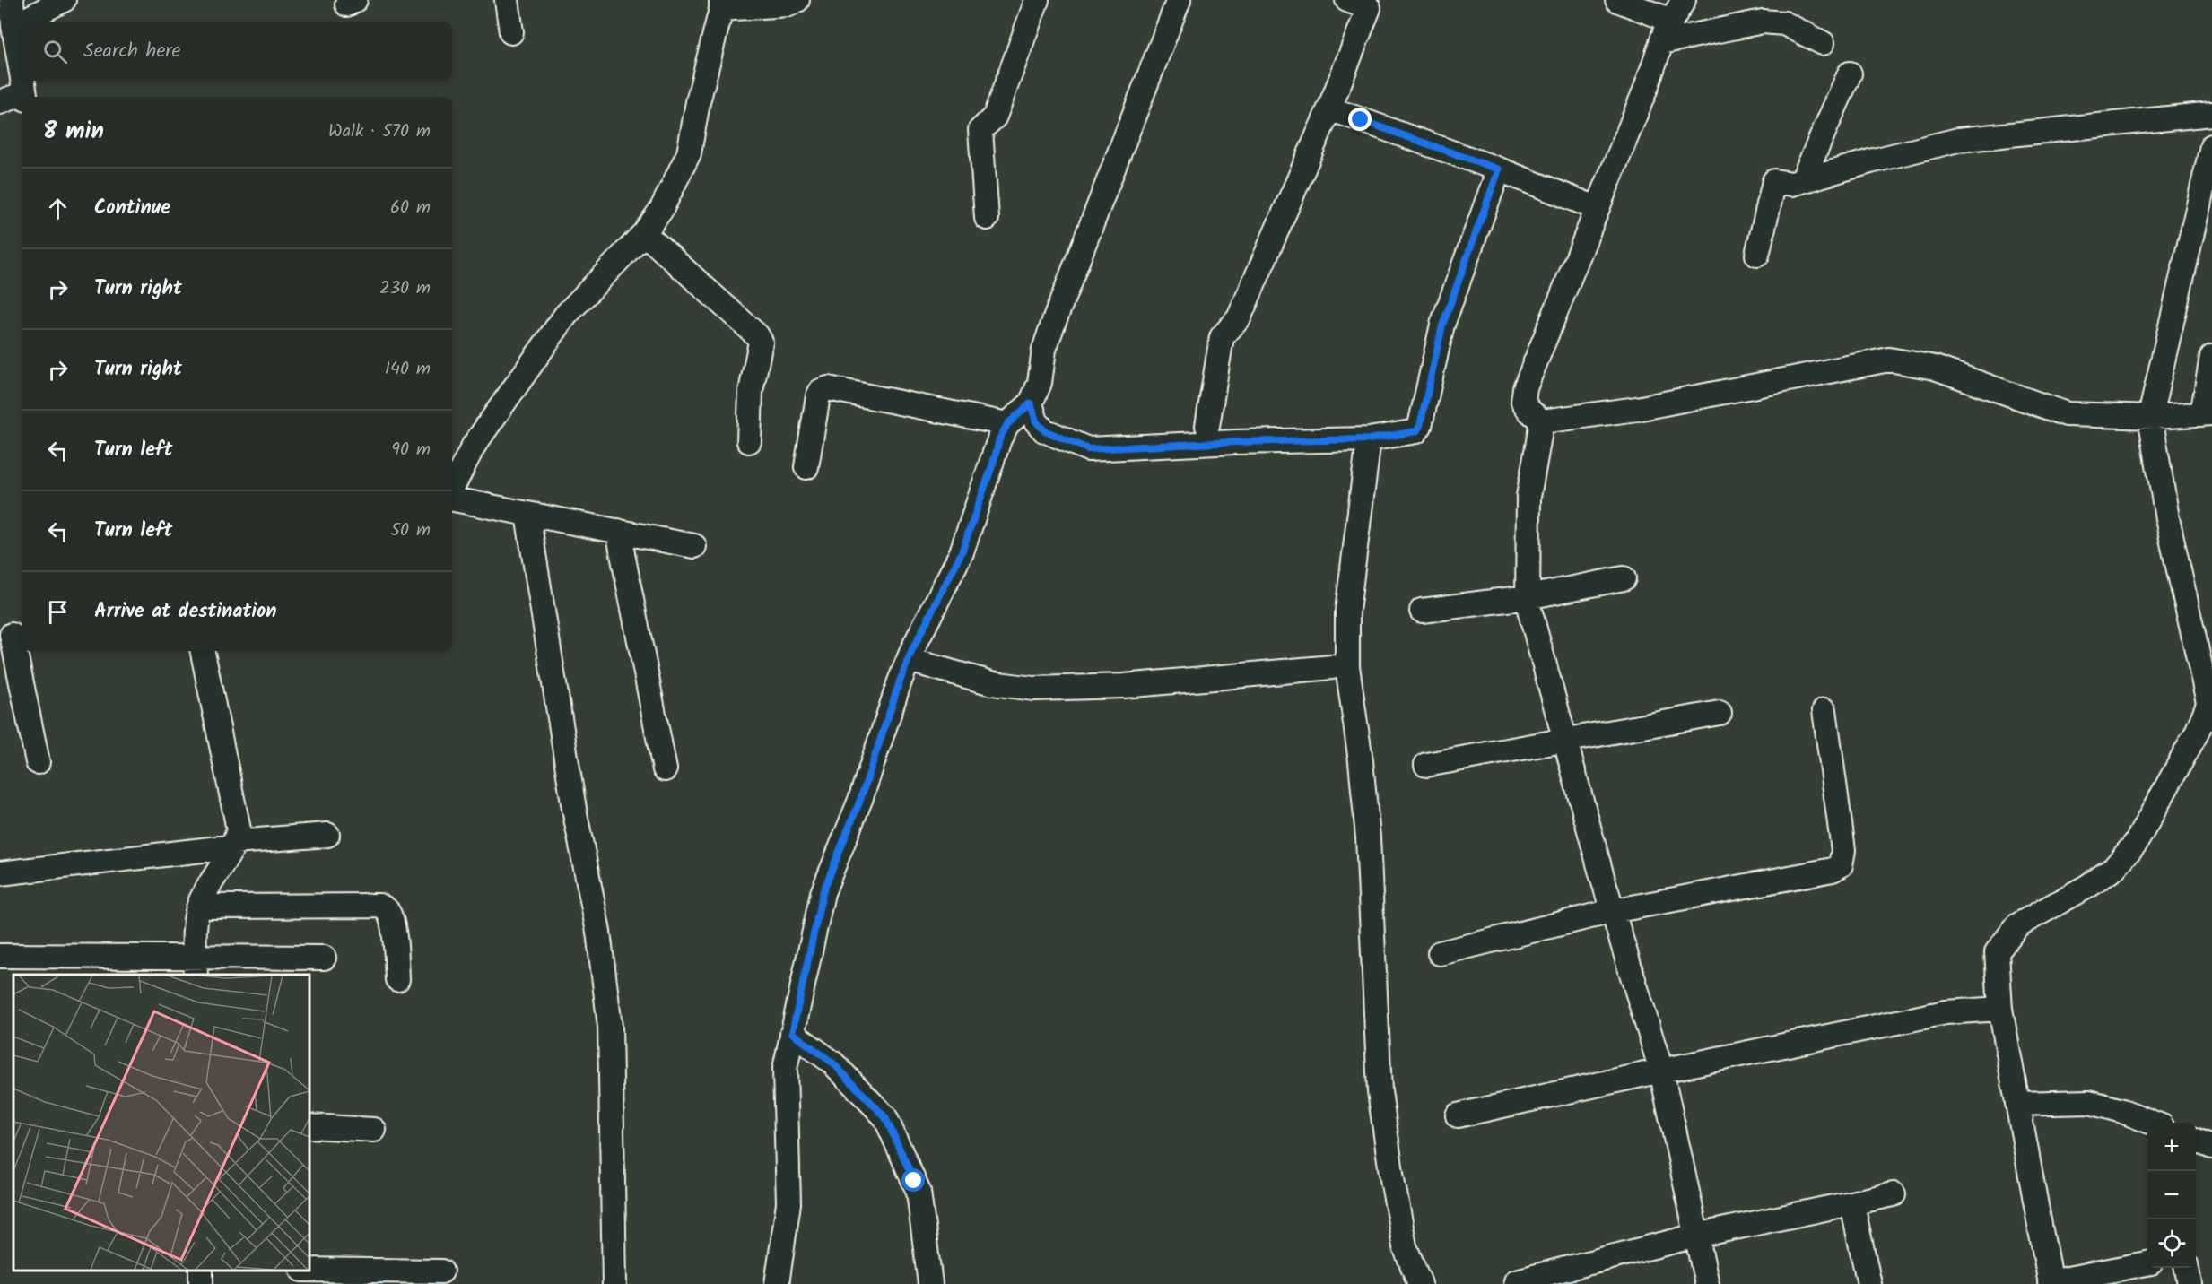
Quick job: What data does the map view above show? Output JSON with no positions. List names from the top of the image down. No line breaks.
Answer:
{"page":{"search":"Search here","heading":["8 min","Walk · 570 m"],"list":[["Continue","60 m"],["Turn right","230 m"],["Turn right","140 m"],["Turn left","90 m"],["Turn left","50 m"],"Arrive at destination"],"map_buttons":["+","−"]}}
